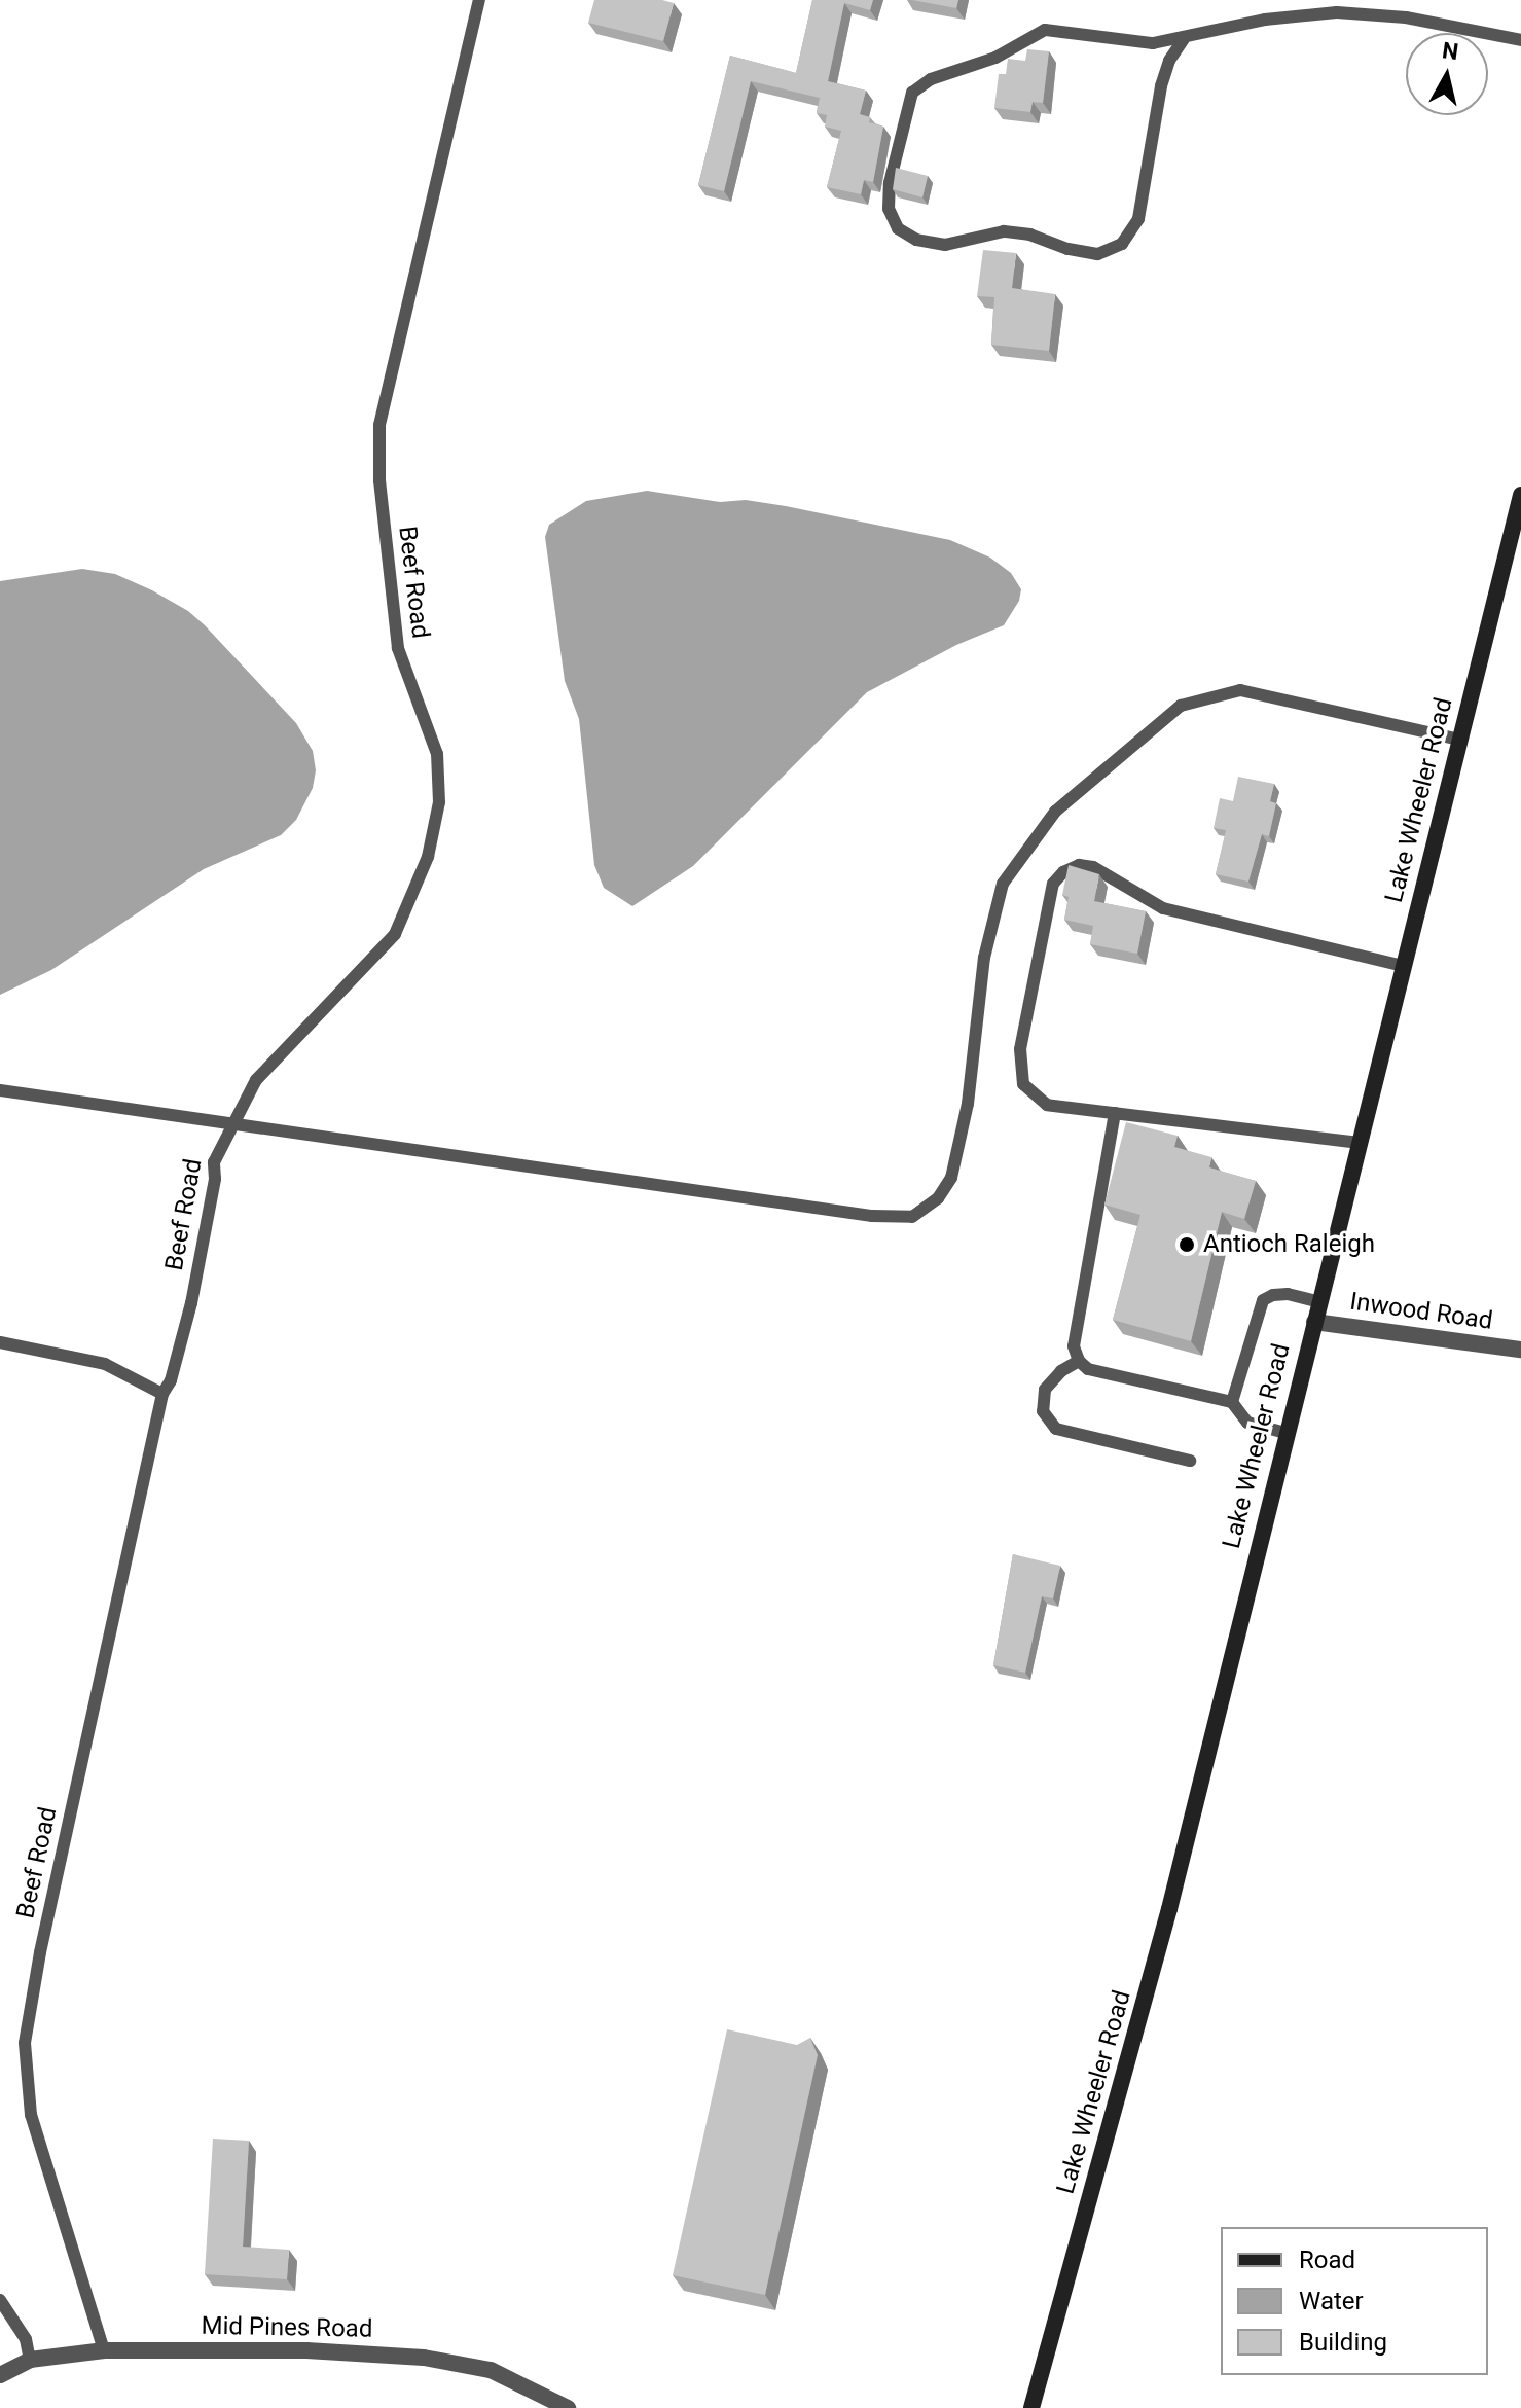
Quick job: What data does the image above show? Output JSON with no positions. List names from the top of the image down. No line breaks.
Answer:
{"streets":{"street":["Lake Wheeler Road","Inwood Road","Mid Pines Road"],"lane":["Beef Road"]},"crossings":[["Beef Road","Mid Pines Road"],["Lake Wheeler Road","Inwood Road"]],"places":["Antioch Raleigh"],"legend":["Road","Water","Building"],"north":"top"}
